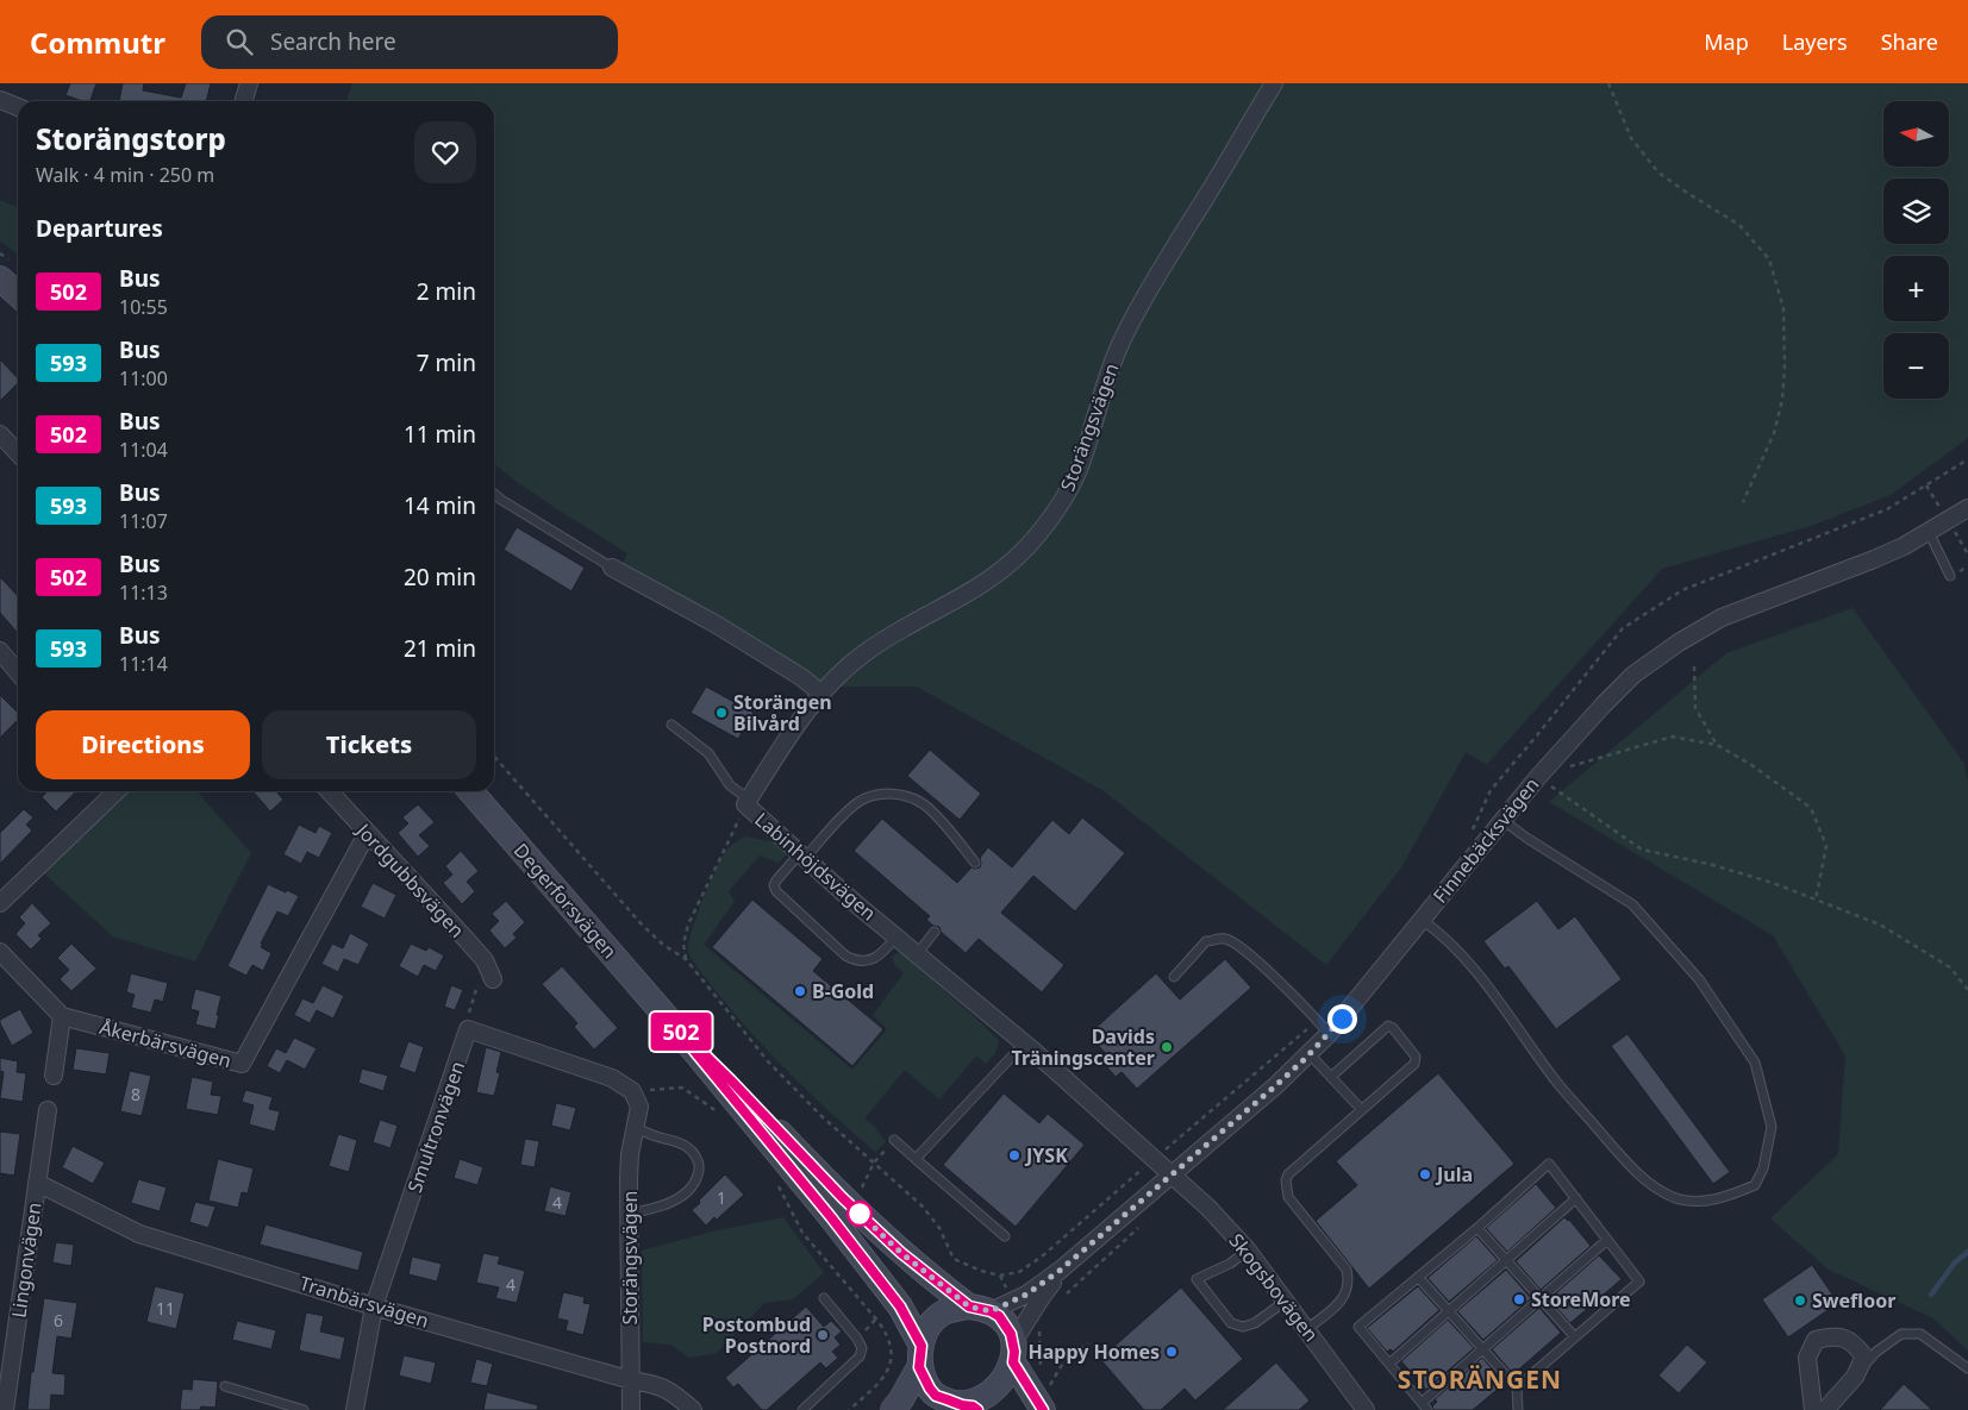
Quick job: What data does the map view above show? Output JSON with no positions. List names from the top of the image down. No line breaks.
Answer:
{"streets":{"main road":["Degerforsvägen"],"street":["Storängsvägen","Finnebäcksvägen","Labinhöjdsvägen","Jordgubbsvägen","Åkerbärsvägen","Smultronvägen","Lingonvägen","Skogsbovägen","Tranbärsvägen"]},"crossings":[["Storängsvägen","Labinhöjdsvägen"],["Storängsvägen","Tranbärsvägen"],["Finnebäcksvägen","Labinhöjdsvägen"],["Finnebäcksvägen","Degerforsvägen"],["Finnebäcksvägen","Skogsbovägen"],["Labinhöjdsvägen","Skogsbovägen"],["Jordgubbsvägen","Åkerbärsvägen"],["Smultronvägen","Tranbärsvägen"],["Lingonvägen","Tranbärsvägen"]],"districts":["STORÄNGEN"],"places":["Storängen Bilvård","B-Gold","Davids Träningscenter","JYSK","Jula","StoreMore","Swefloor","Postombud Postnord","Happy Homes"],"lines":["bus line 502"],"house_numbers":["8","1","4","4","11","6"],"north":"left","page":{"header":"Commutr","search":"Search here","nav":["Map","Layers","Share"],"on_map":"502","map_buttons":["+","−"],"heading":[["Storängstorp","Walk · 4 min · 250 m"],"Departures"],"list":[{"mark":"502","name":"Bus","note":"10:55","value":"2 min"},{"mark":"593","name":"Bus","note":"11:00","value":"7 min"},{"mark":"502","name":"Bus","note":"11:04","value":"11 min"},{"mark":"593","name":"Bus","note":"11:07","value":"14 min"},{"mark":"502","name":"Bus","note":"11:13","value":"20 min"},{"mark":"593","name":"Bus","note":"11:14","value":"21 min"}],"buttons":["Directions","Tickets"]}}
